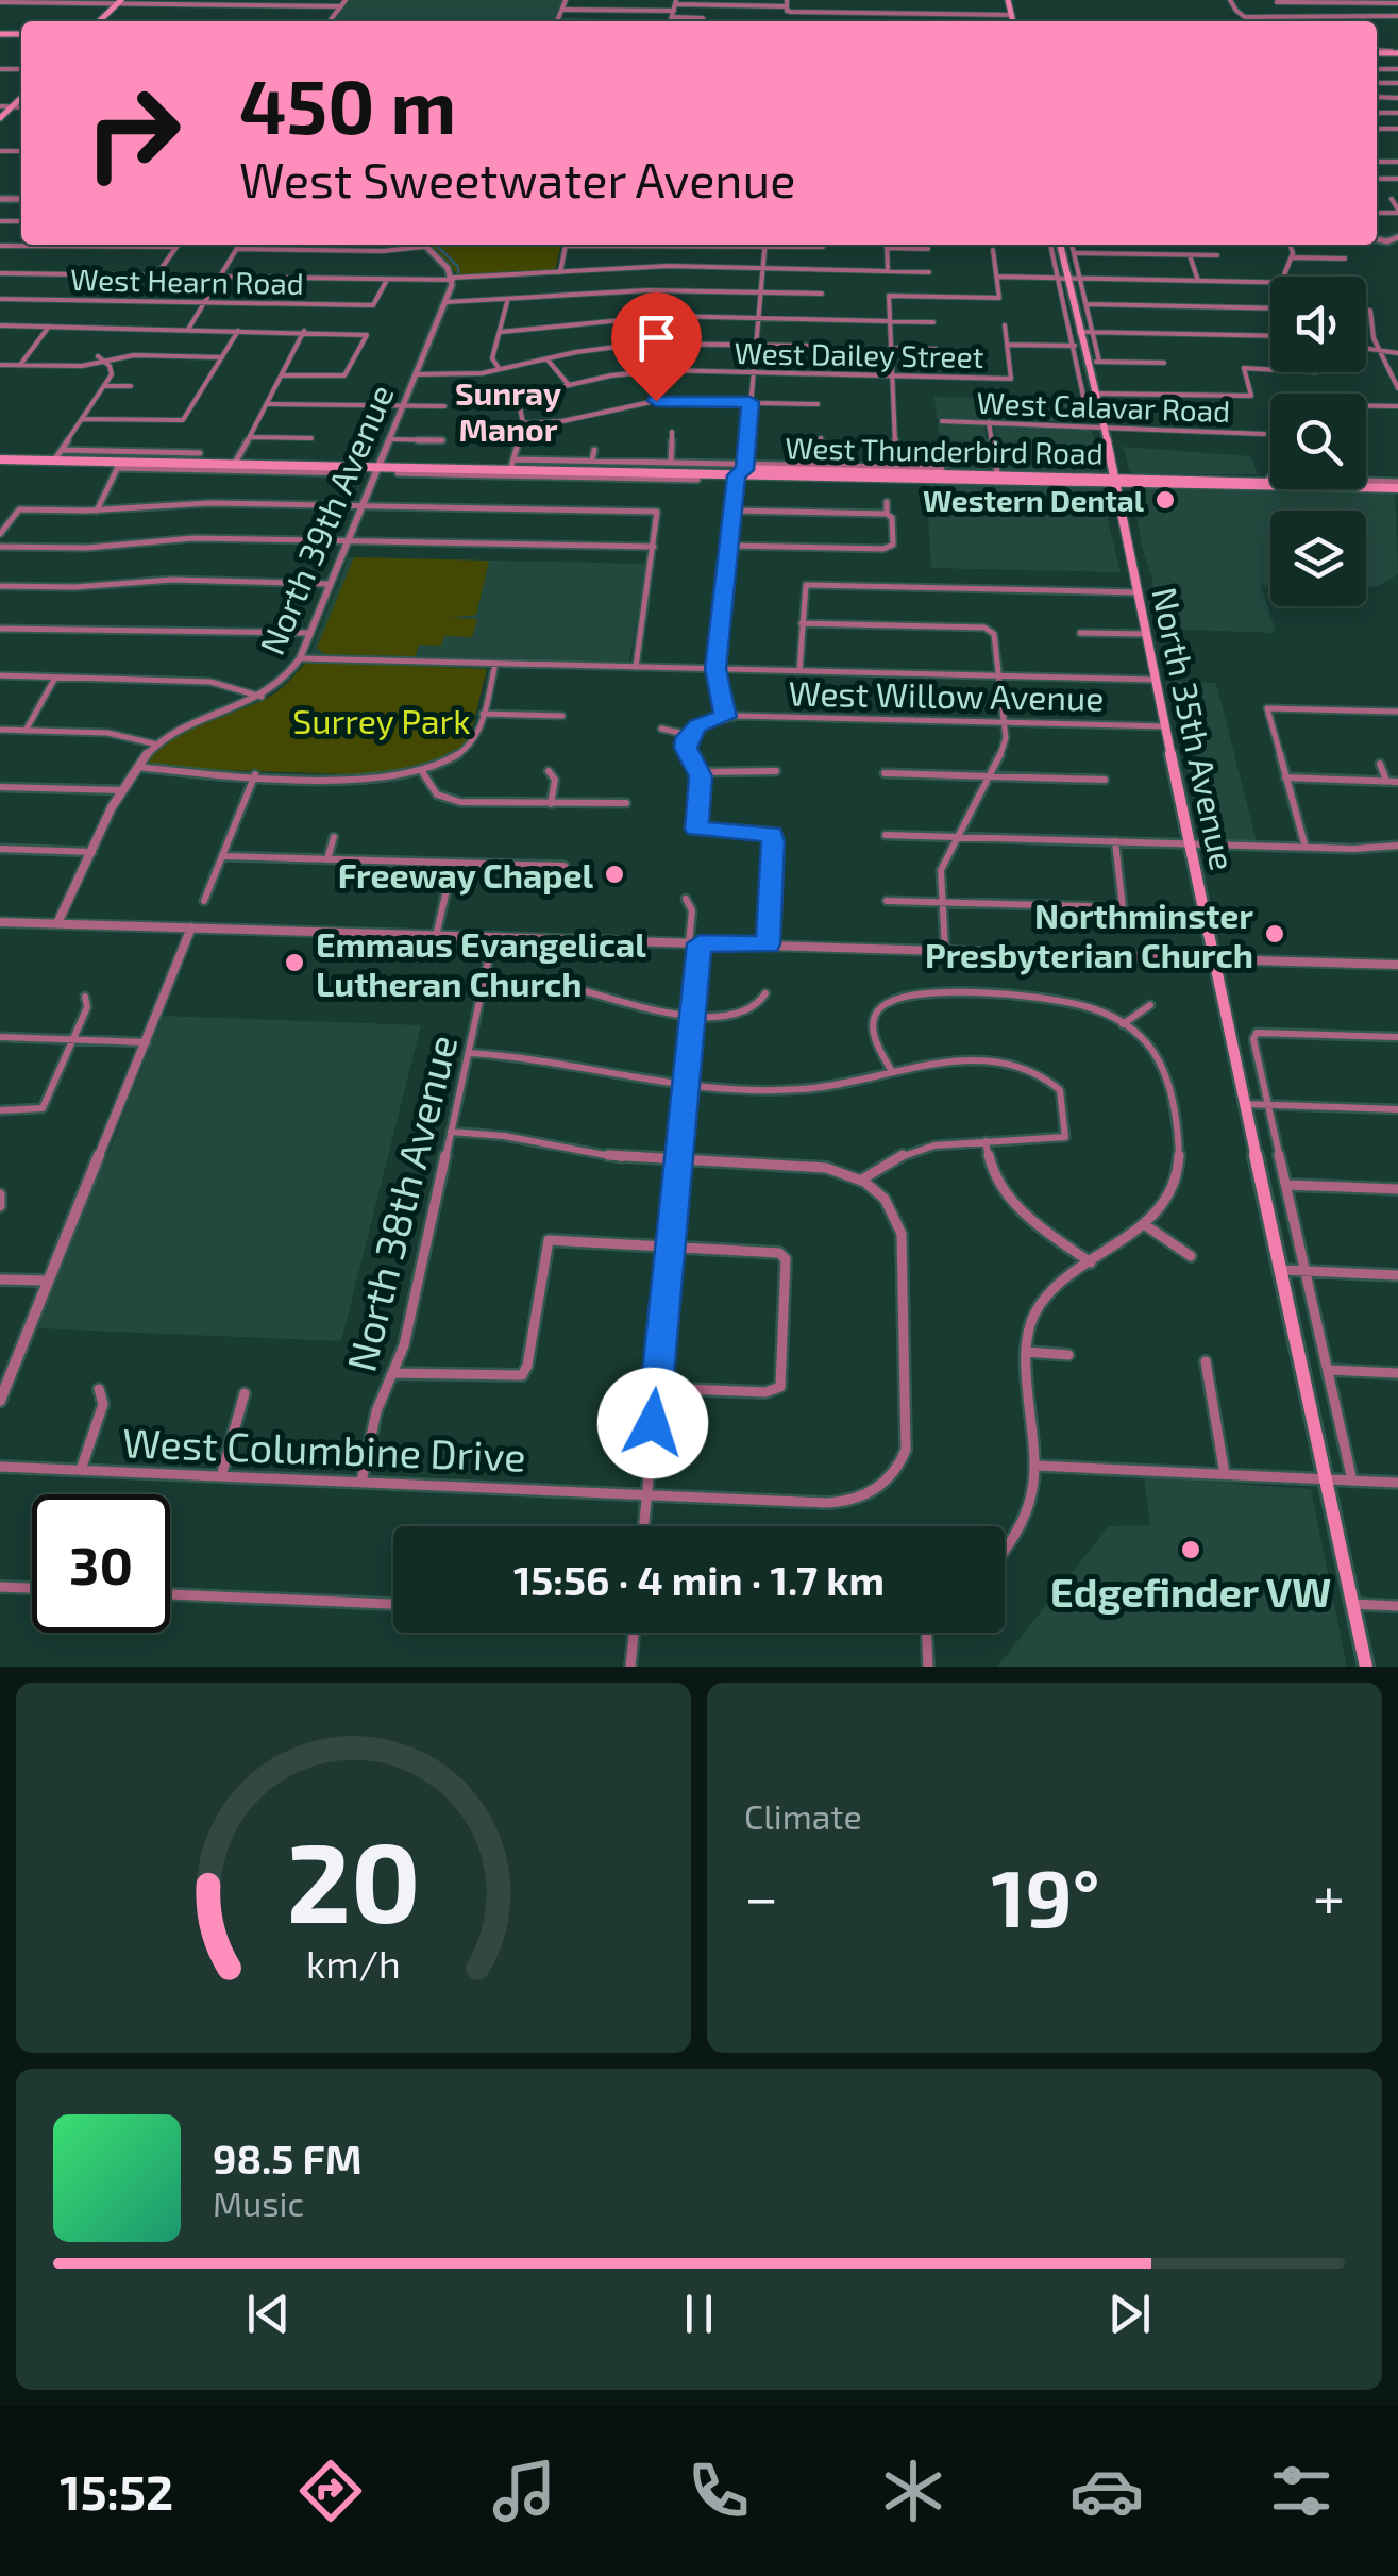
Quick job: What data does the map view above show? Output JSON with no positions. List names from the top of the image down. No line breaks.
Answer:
{"streets":{"main road":["West Thunderbird Road","North 35th Avenue"],"street":["West Hearn Road","West Dailey Street","West Calavar Road","North 39th Avenue","West Willow Avenue","North 38th Avenue","West Columbine Drive"]},"crossings":[["West Calavar Road","North 35th Avenue"],["West Thunderbird Road","North 39th Avenue"],["West Thunderbird Road","North 35th Avenue"],["West Willow Avenue","North 35th Avenue"],["North 38th Avenue","West Columbine Drive"]],"districts":["Sunray Manor"],"parks":["Surrey Park"],"places":["Western Dental","Freeway Chapel","Northminster Presbyterian Church","Emmaus Evangelical Lutheran Church","Edgefinder VW"],"page":{"turn":["450 m","West Sweetwater Avenue"],"limit":"30","trip":"15:56 · 4 min · 1.7 km","tile":"Climate","heat":["−","19°","+"],"song":["98.5 FM","Music"],"tabs":"15:52","gauge":["20","km/h"]}}
